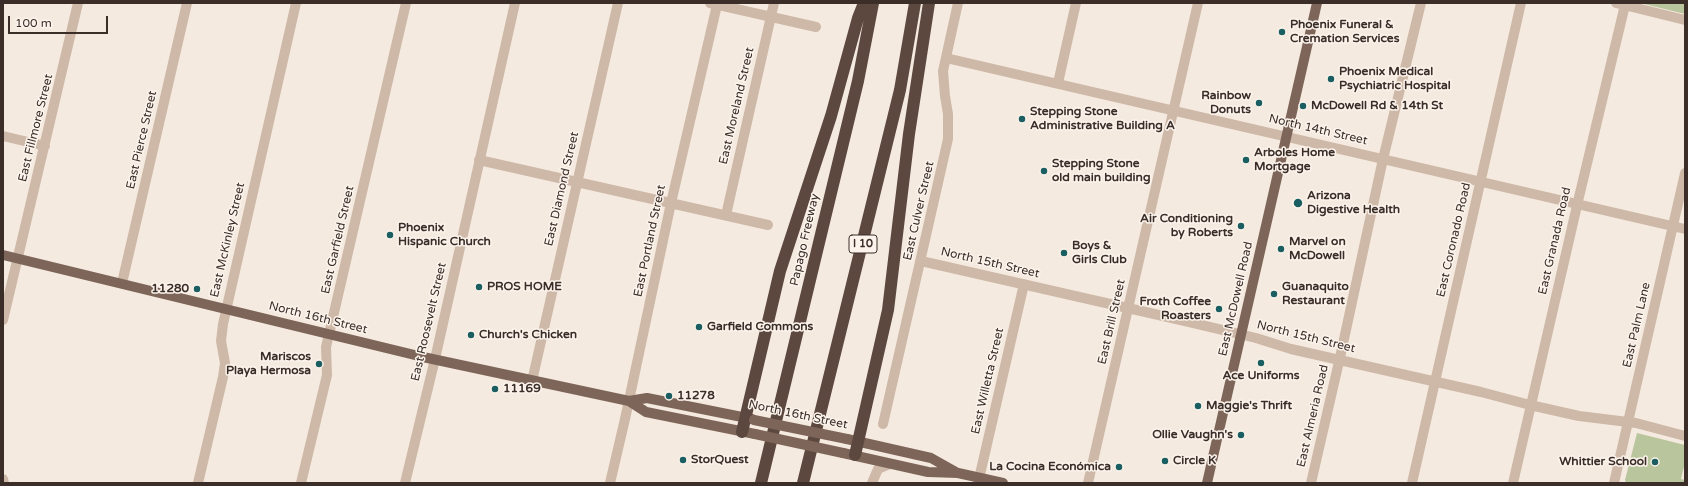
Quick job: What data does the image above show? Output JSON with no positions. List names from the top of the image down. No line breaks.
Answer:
{"streets":{"highway":["Papago Freeway","I 10"],"main road":["East McDowell Road","North 16th Street"],"street":["East Moreland Street","East Fillmore Street","North 14th Street","East Pierce Street","East Diamond Street","East Culver Street","East McKinley Street","East Garfield Street","East Coronado Road","East Portland Street","East Granada Road","North 15th Street","East Roosevelt Street","East Brill Street","East Palm Lane","East Willetta Street","East Almeria Road"]},"crossings":[["East Fillmore Street","North 16th Street"],["North 14th Street","East Culver Street"],["North 14th Street","East Coronado Road"],["North 14th Street","East Granada Road"],["North 14th Street","East McDowell Road"],["North 14th Street","East Brill Street"],["North 14th Street","East Palm Lane"],["North 14th Street","East Almeria Road"],["East Pierce Street","North 16th Street"],["East Diamond Street","North 16th Street"],["East Culver Street","North 15th Street"],["East McKinley Street","North 16th Street"],["East Garfield Street","North 16th Street"],["East Coronado Road","North 15th Street"],["East Portland Street","North 16th Street"],["East Granada Road","North 15th Street"],["North 15th Street","East McDowell Road"],["North 15th Street","East Brill Street"],["North 15th Street","East Palm Lane"],["North 15th Street","East Willetta Street"],["North 15th Street","East Almeria Road"],["North 16th Street","East Roosevelt Street"],["North 16th Street","East Willetta Street"]],"places":["Phoenix Funeral & Cremation Services","Phoenix Medical Psychiatric Hospital","Rainbow Donuts","McDowell Rd & 14th St","Stepping Stone Administrative Building A","Arboles Home Mortgage","Stepping Stone old main building","Arizona Digestive Health","Air Conditioning by Roberts","Phoenix Hispanic Church","Marvel on McDowell","Boys & Girls Club","PROS HOME","11280","Guanaquito Restaurant","Froth Coffee Roasters","Garfield Commons","Church's Chicken","Ace Uniforms","Mariscos Playa Hermosa","11169","11278","Maggie's Thrift","Ollie Vaughn's","StorQuest","Circle K","Whittier School","La Cocina Económica"],"scale_bar":"100 m"}
